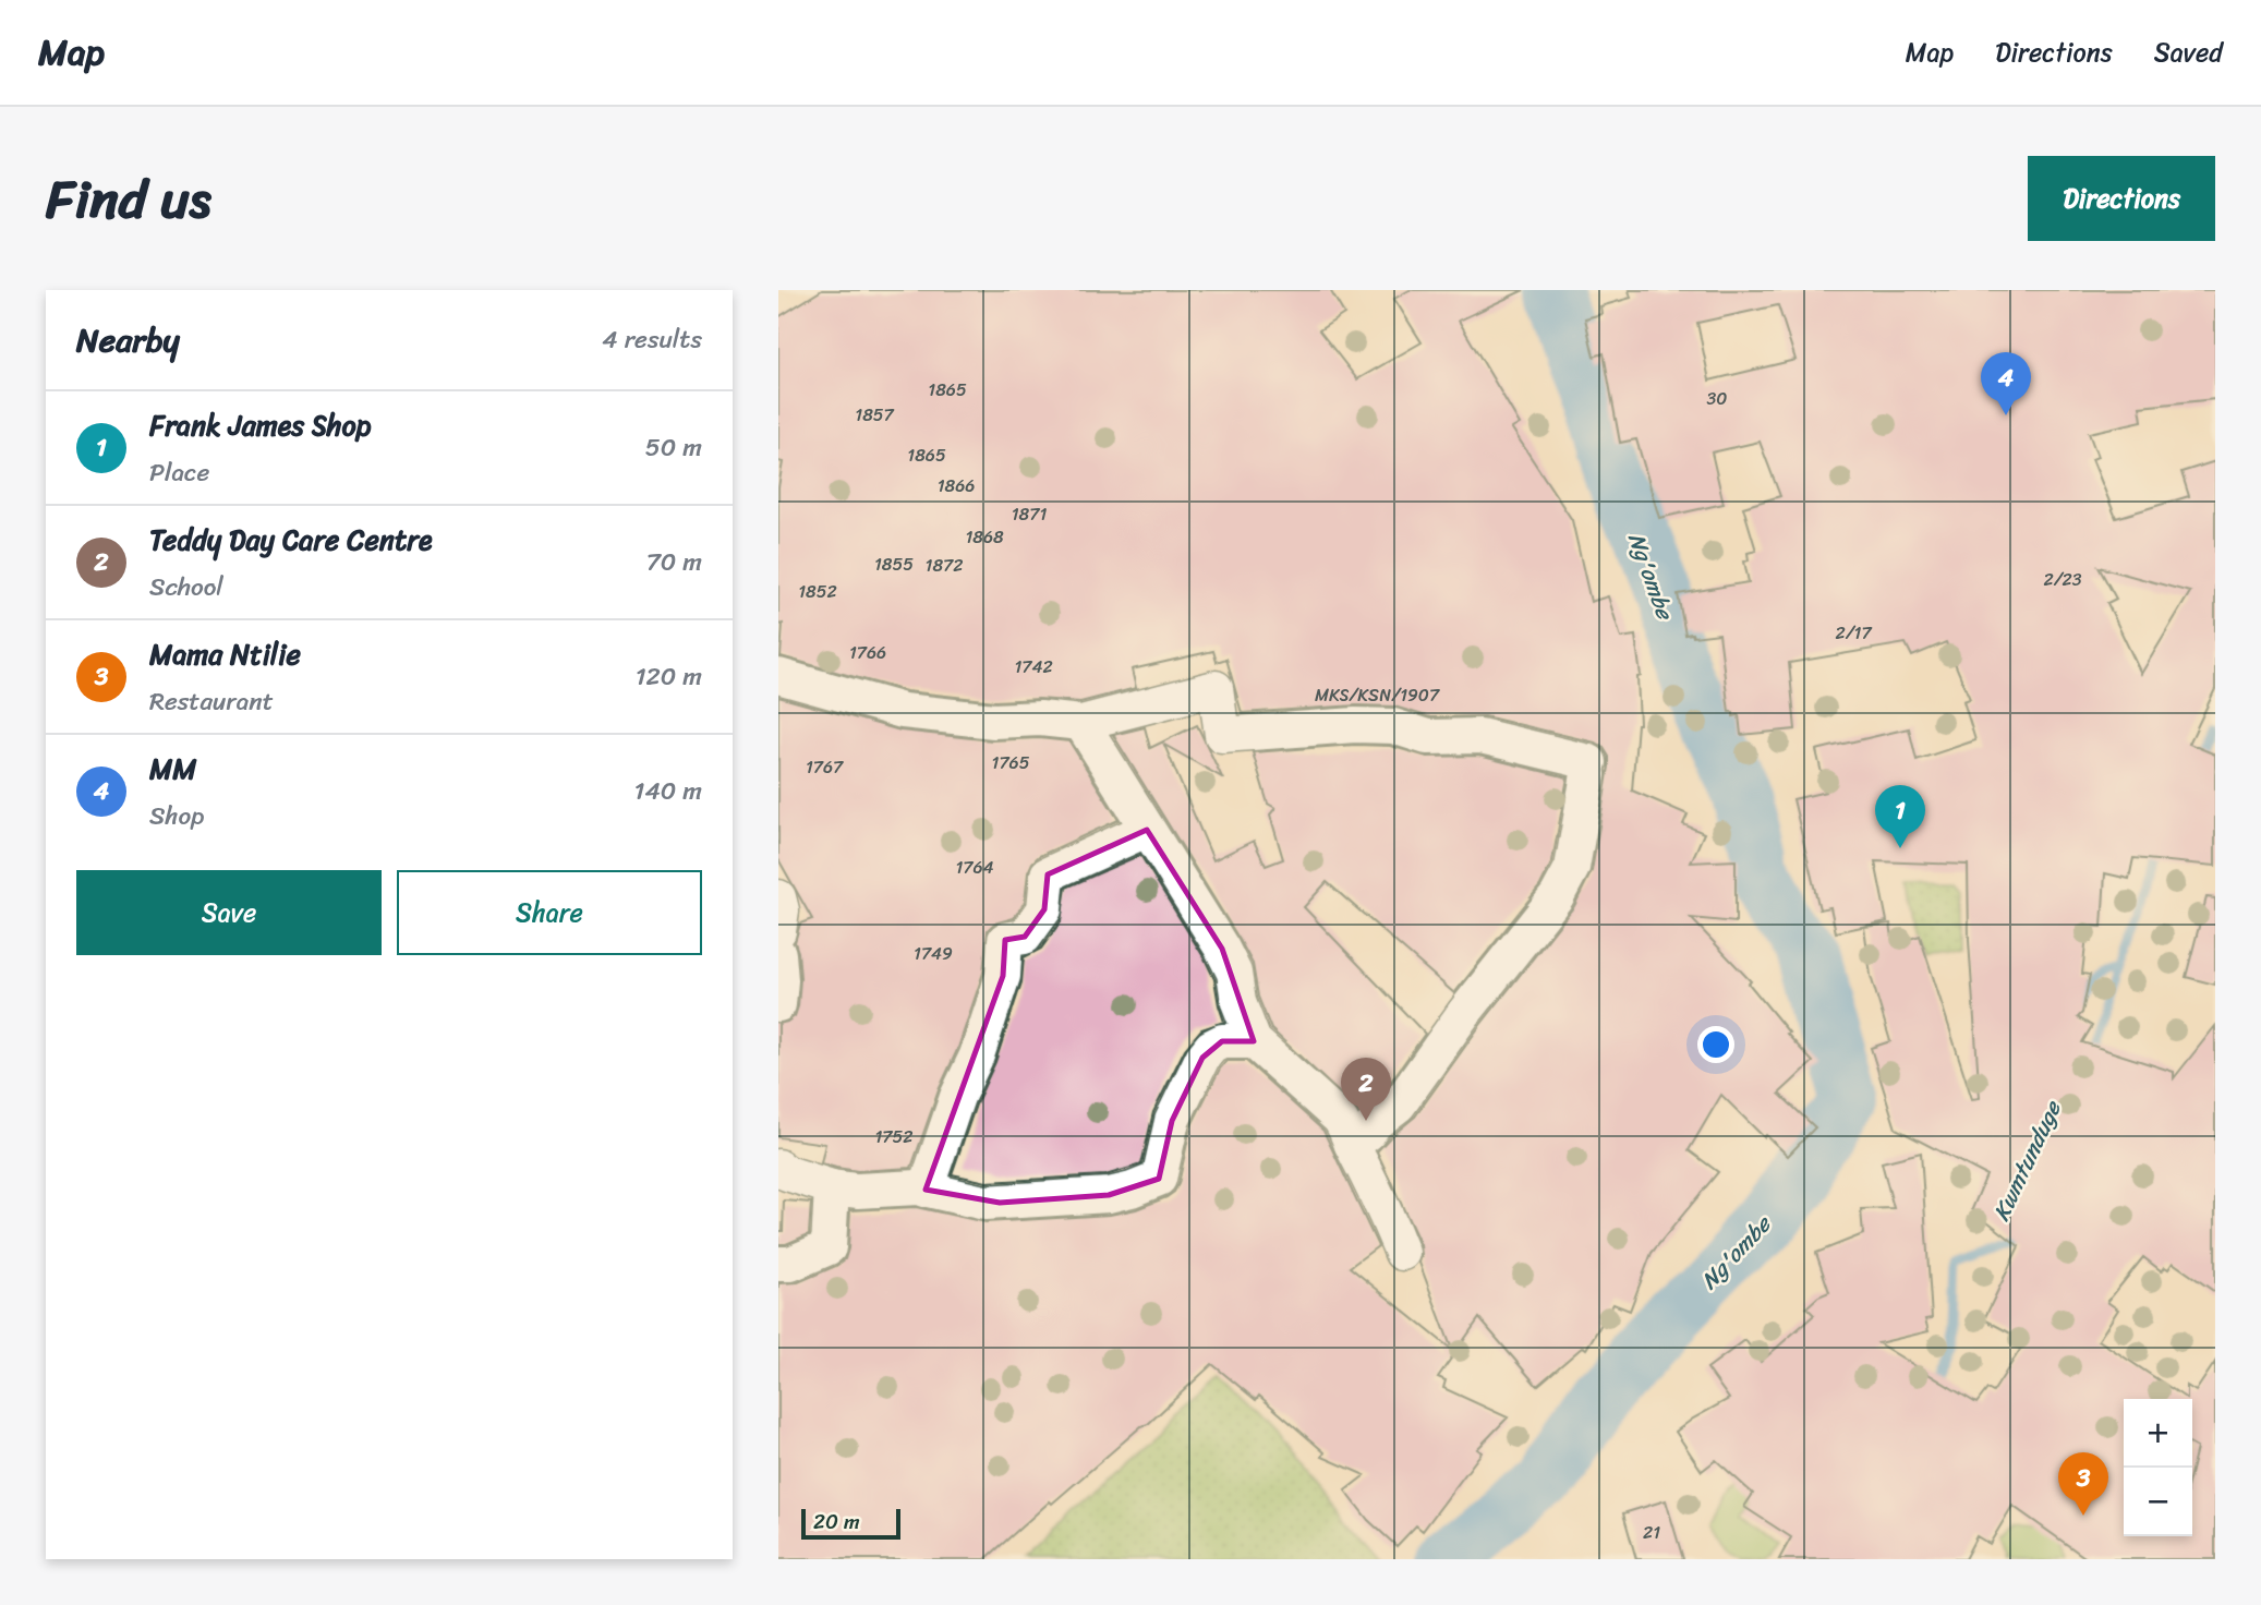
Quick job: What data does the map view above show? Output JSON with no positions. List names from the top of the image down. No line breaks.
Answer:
{"water":["Ng'ombe","Kwmtunduge"],"house_numbers":["1865","30","1857","1865","1866","1871","1868","1855","1872","2/23","1852","2/17","1766","1742","MKS/KSN/1907","1765","1767","1764","1749","1752","21"],"scale_bar":"20 m","page":{"header":"Map","nav":["Map","Directions","Saved"],"title":"Find us","buttons":["Directions",["Save","Share"]],"heading":["Nearby","4 results"],"pins":["4","1","2","3"],"list":[{"mark":"1","name":"Frank James Shop","note":"Place","value":"50 m"},{"mark":"2","name":"Teddy Day Care Centre","note":"School","value":"70 m"},{"mark":"3","name":"Mama Ntilie","note":"Restaurant","value":"120 m"},{"mark":"4","name":"MM","note":"Shop","value":"140 m"}],"map_buttons":["+","−"],"scale":"20 m"}}
